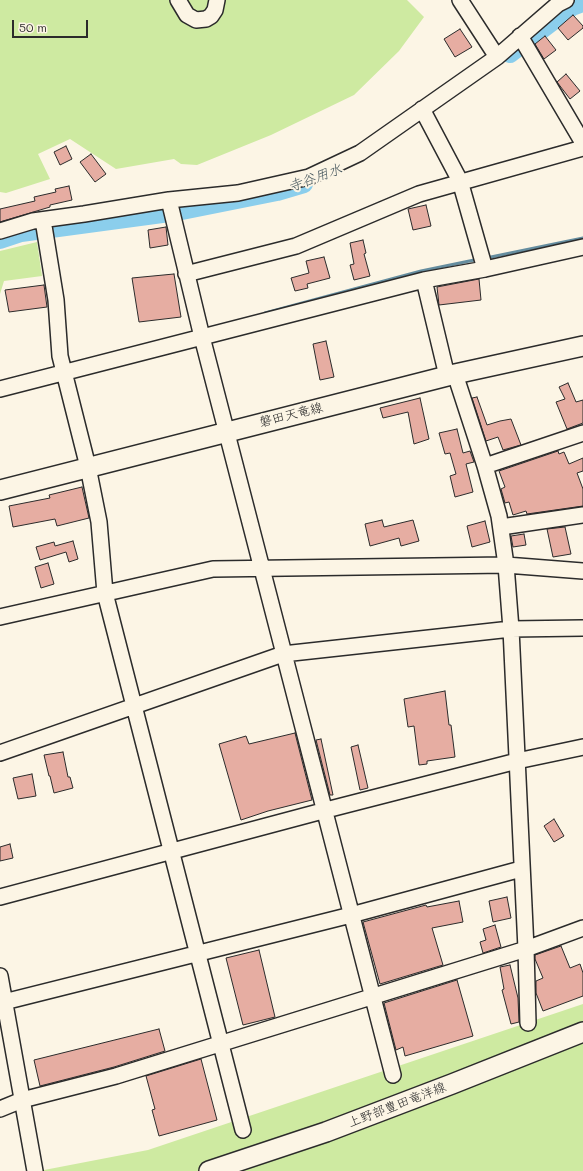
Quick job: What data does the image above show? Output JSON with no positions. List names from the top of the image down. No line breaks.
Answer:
{"streets":{"main road":["磐田天竜線","上野部豊田竜洋線"]},"water":["寺谷用水"],"scale_bar":"50 m"}
